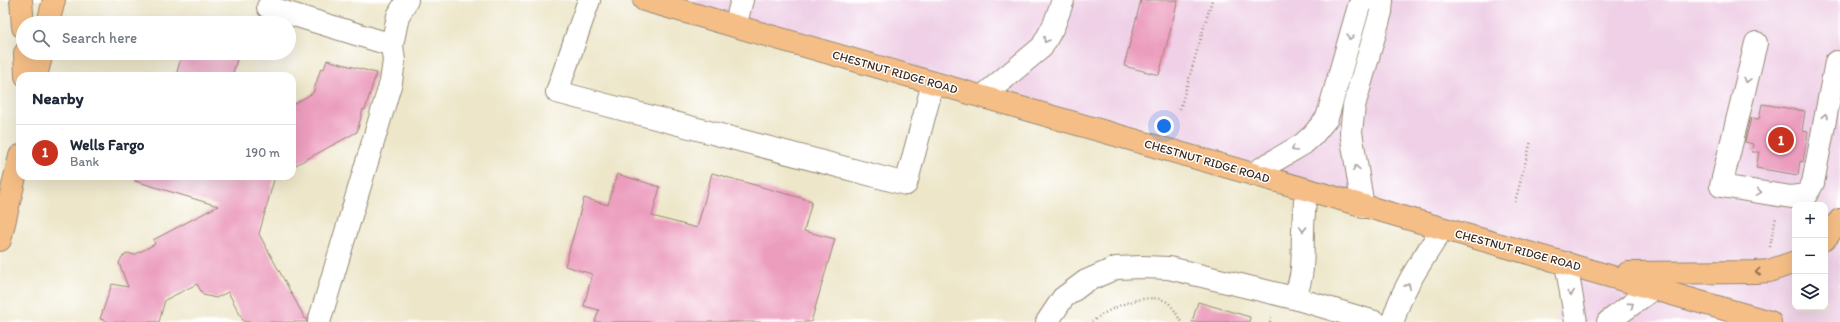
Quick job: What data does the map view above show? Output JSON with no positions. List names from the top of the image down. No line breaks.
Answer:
{"streets":{"main road":["CHESTNUT RIDGE ROAD"]},"page":{"search":"Search here","heading":"Nearby","list":[{"mark":"1","name":"Wells Fargo","note":"Bank","value":"190 m"}],"pins":"1","map_buttons":["+","−"]}}
